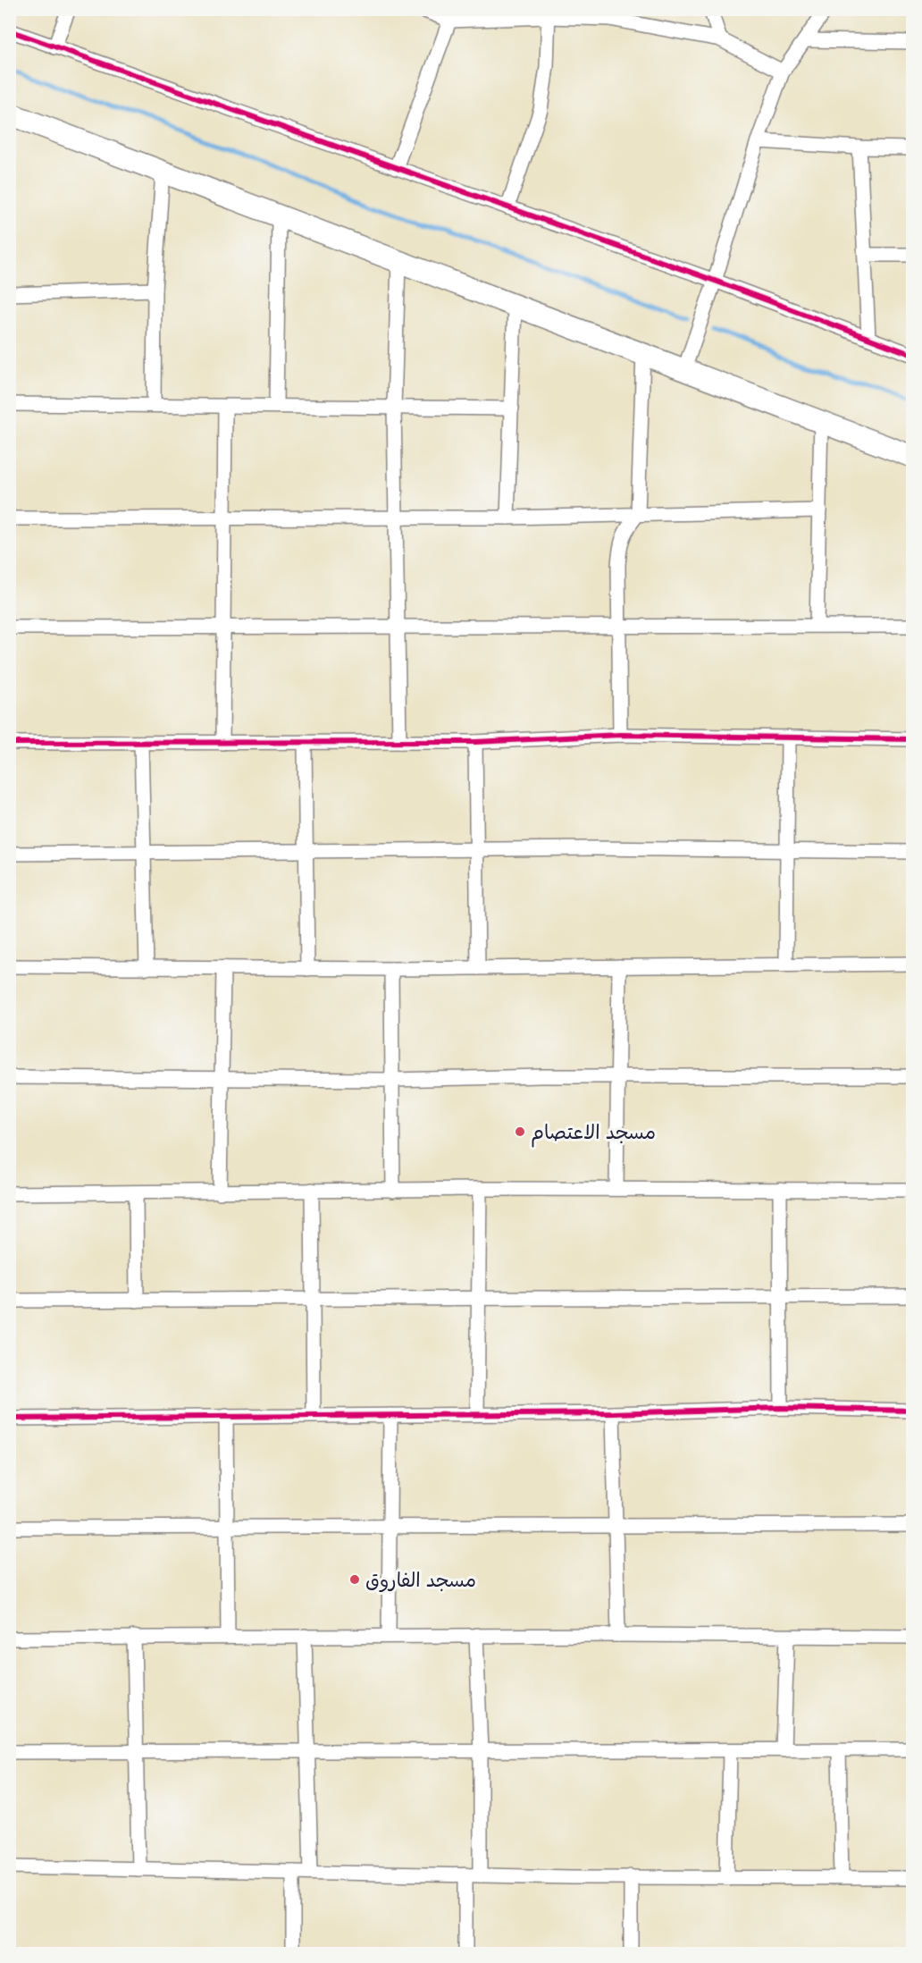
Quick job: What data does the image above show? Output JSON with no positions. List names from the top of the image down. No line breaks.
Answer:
{"places":["مسجد الاعتصام","مسجد الفاروق"]}
